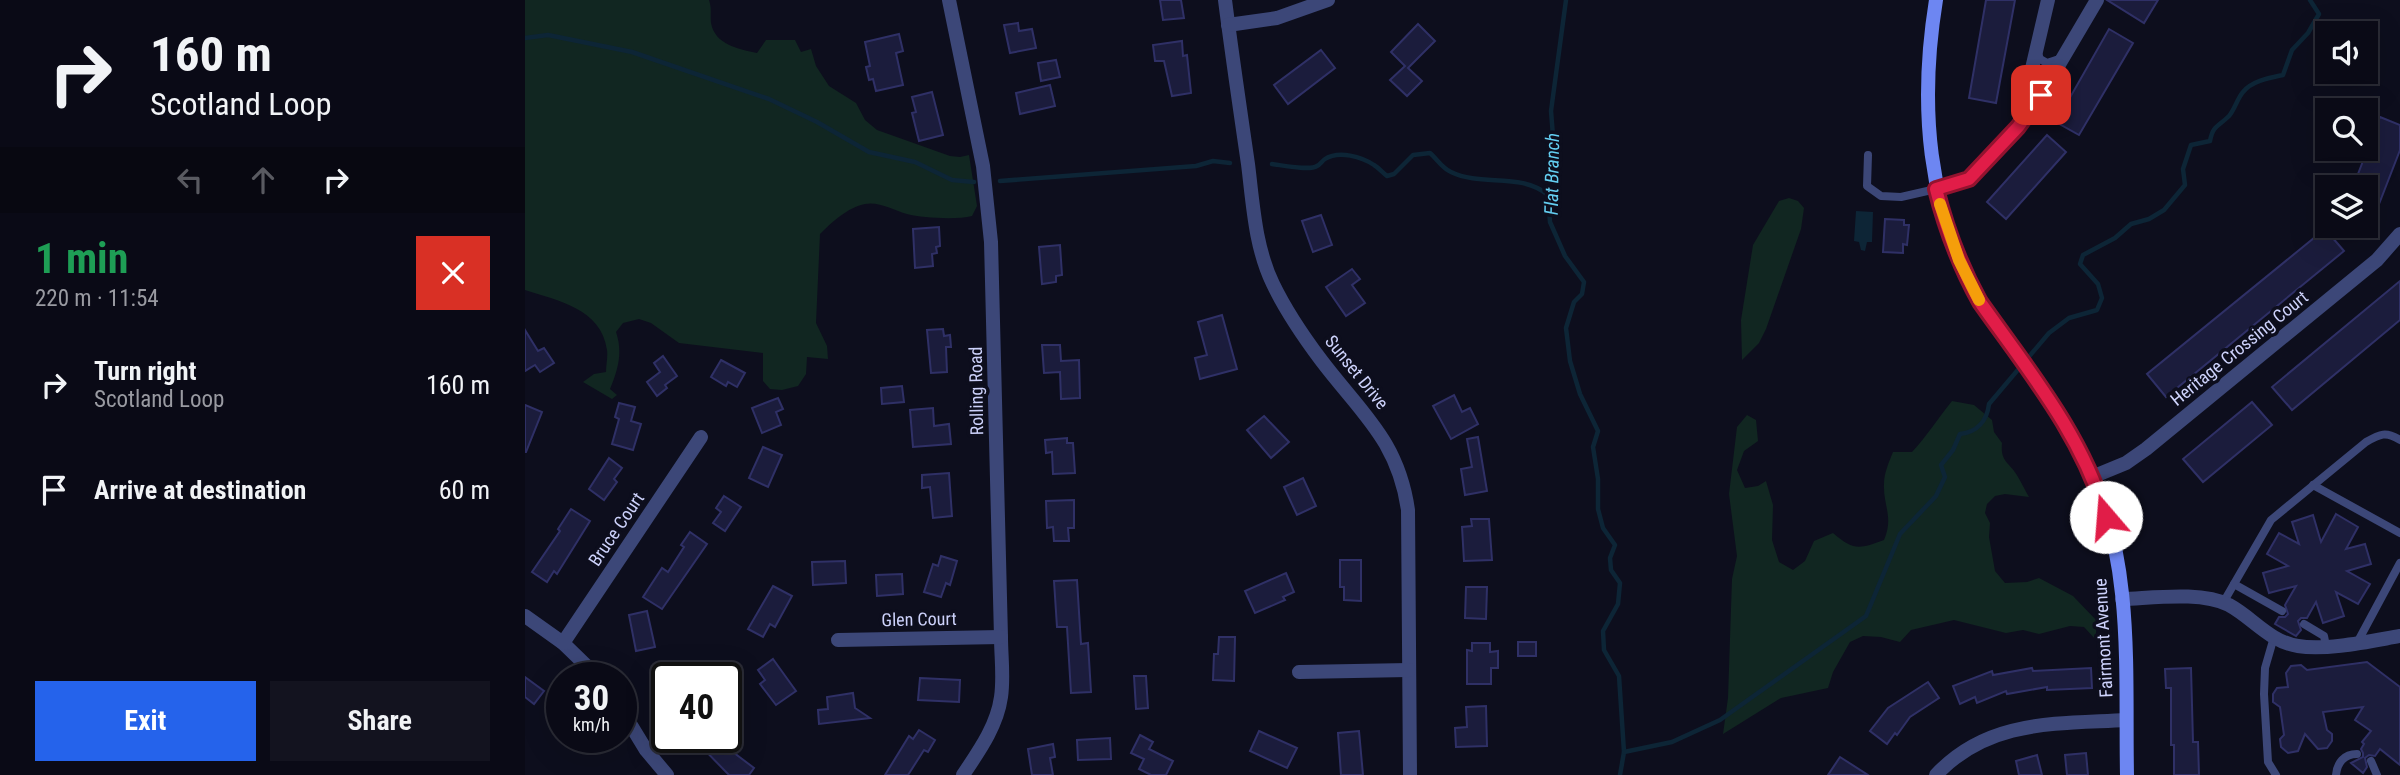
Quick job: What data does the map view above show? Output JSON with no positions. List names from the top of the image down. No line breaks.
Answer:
{"streets":{"street":["Heritage Crossing Court","Sunset Drive","Rolling Road","Bruce Court","Glen Court","Fairmont Avenue"]},"crossings":[["Heritage Crossing Court","Fairmont Avenue"],["Rolling Road","Glen Court"]],"water":["Flat Branch"],"page":{"turn":["160 m","Scotland Loop"],"heading":["1 min","220 m · 11:54"],"list":[{"name":"Turn right","note":"Scotland Loop","value":"160 m"},{"name":"Arrive at destination","value":"60 m"}],"speed":"30 km/h","limit":"40","buttons":["Exit","Share"]}}
